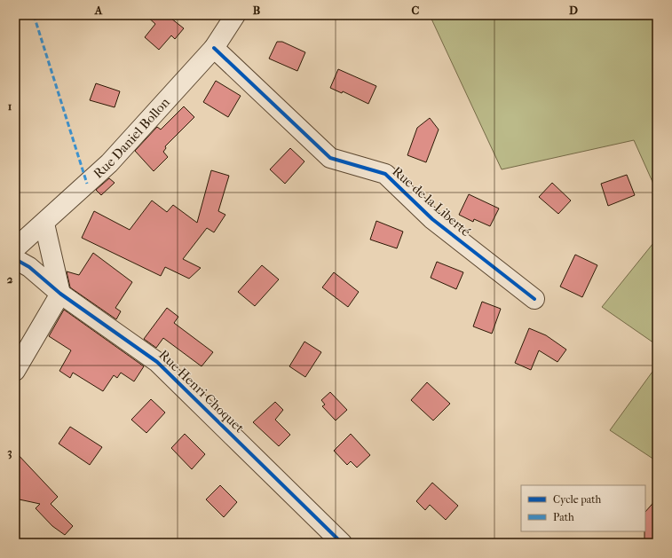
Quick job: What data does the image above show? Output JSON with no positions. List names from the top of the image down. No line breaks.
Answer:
{"streets":{"street":["Rue Daniel Bollon","Rue de la Liberté","Rue Henri Choquet"]},"crossings":[["Rue Daniel Bollon","Rue de la Liberté"]],"legend":["Cycle path","Path"],"grid":{"columns":["A","B","C","D"],"rows":["1","2","3"]}}
